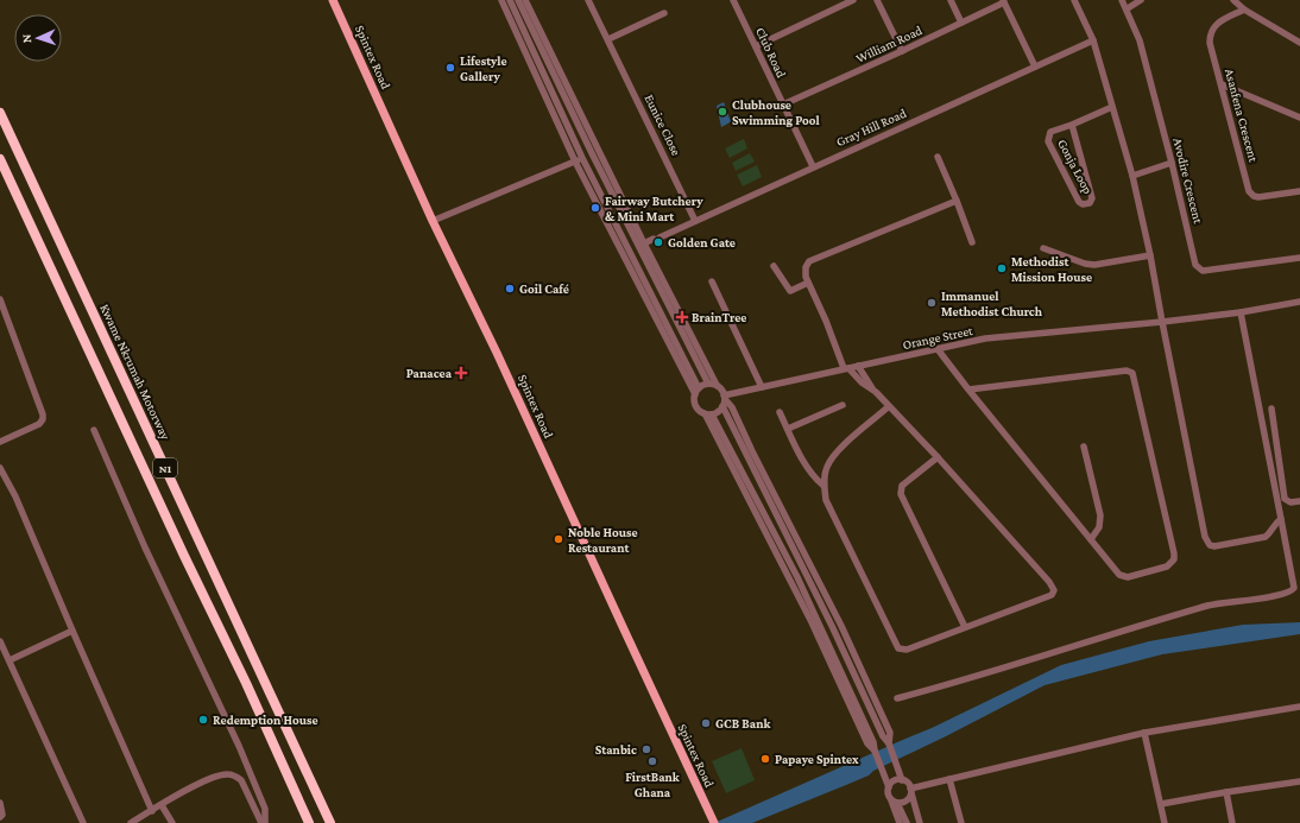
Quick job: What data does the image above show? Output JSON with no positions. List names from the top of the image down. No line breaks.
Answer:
{"streets":{"highway":["Kwame Nkrumah Motorway","N1"],"main road":["Spintex Road"],"street":["William Road","Club Road","Asanfena Crescent","Eunice Close","Gray Hill Road","Gonja Loop","Avodire Crescent","Orange Street"]},"crossings":[["William Road","Club Road"],["Club Road","Gray Hill Road"],["Eunice Close","Gray Hill Road"]],"places":{"other":["Lifestyle Gallery","Clubhouse Swimming Pool","Fairway Butchery & Mini Mart","Golden Gate","Methodist Mission House","Goil Café","Immanuel Methodist Church","Noble House Restaurant","Redemption House","GCB Bank","Stanbic","Papaye Spintex","FirstBank Ghana"],"health":["BrainTree","Panacea"]},"north":"left"}
